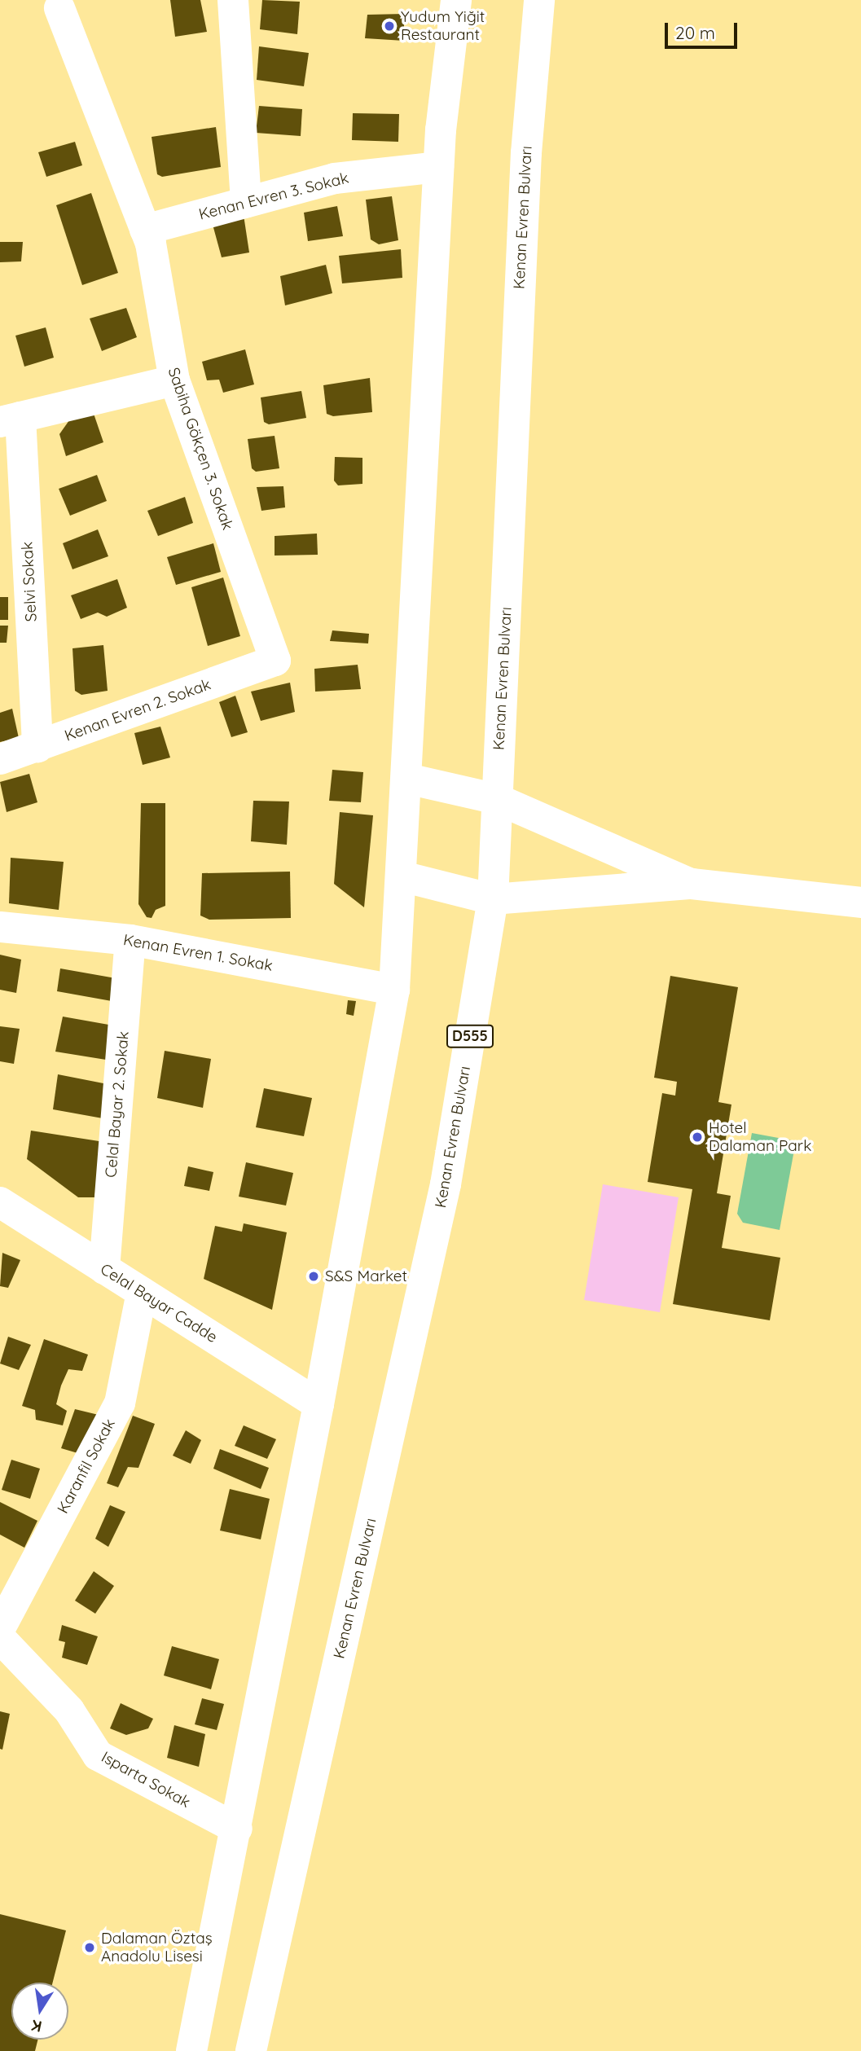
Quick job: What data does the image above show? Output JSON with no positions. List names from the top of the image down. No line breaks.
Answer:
{"streets":{"street":["Kenan Evren 3. Sokak","Kenan Evren Bulvarı","Sabiha Gökçen 3. Sokak","Selvi Sokak","Kenan Evren 2. Sokak","Kenan Evren 1. Sokak","D555","Celal Bayar 2. Sokak","Celal Bayar Cadde","Karanfil Sokak","Isparta Sokak"]},"crossings":[["Kenan Evren 3. Sokak","Sabiha Gökçen 3. Sokak"],["Sabiha Gökçen 3. Sokak","Kenan Evren 2. Sokak"],["Selvi Sokak","Kenan Evren 2. Sokak"],["Kenan Evren 1. Sokak","Celal Bayar 2. Sokak"],["Celal Bayar 2. Sokak","Celal Bayar Cadde"],["Celal Bayar Cadde","Karanfil Sokak"]],"places":["Yudum Yiğit Restaurant","Hotel Dalaman Park","S&S Market","Dalaman Öztaş Anadolu Lisesi"],"scale_bar":"20 m","north":"bottom"}
